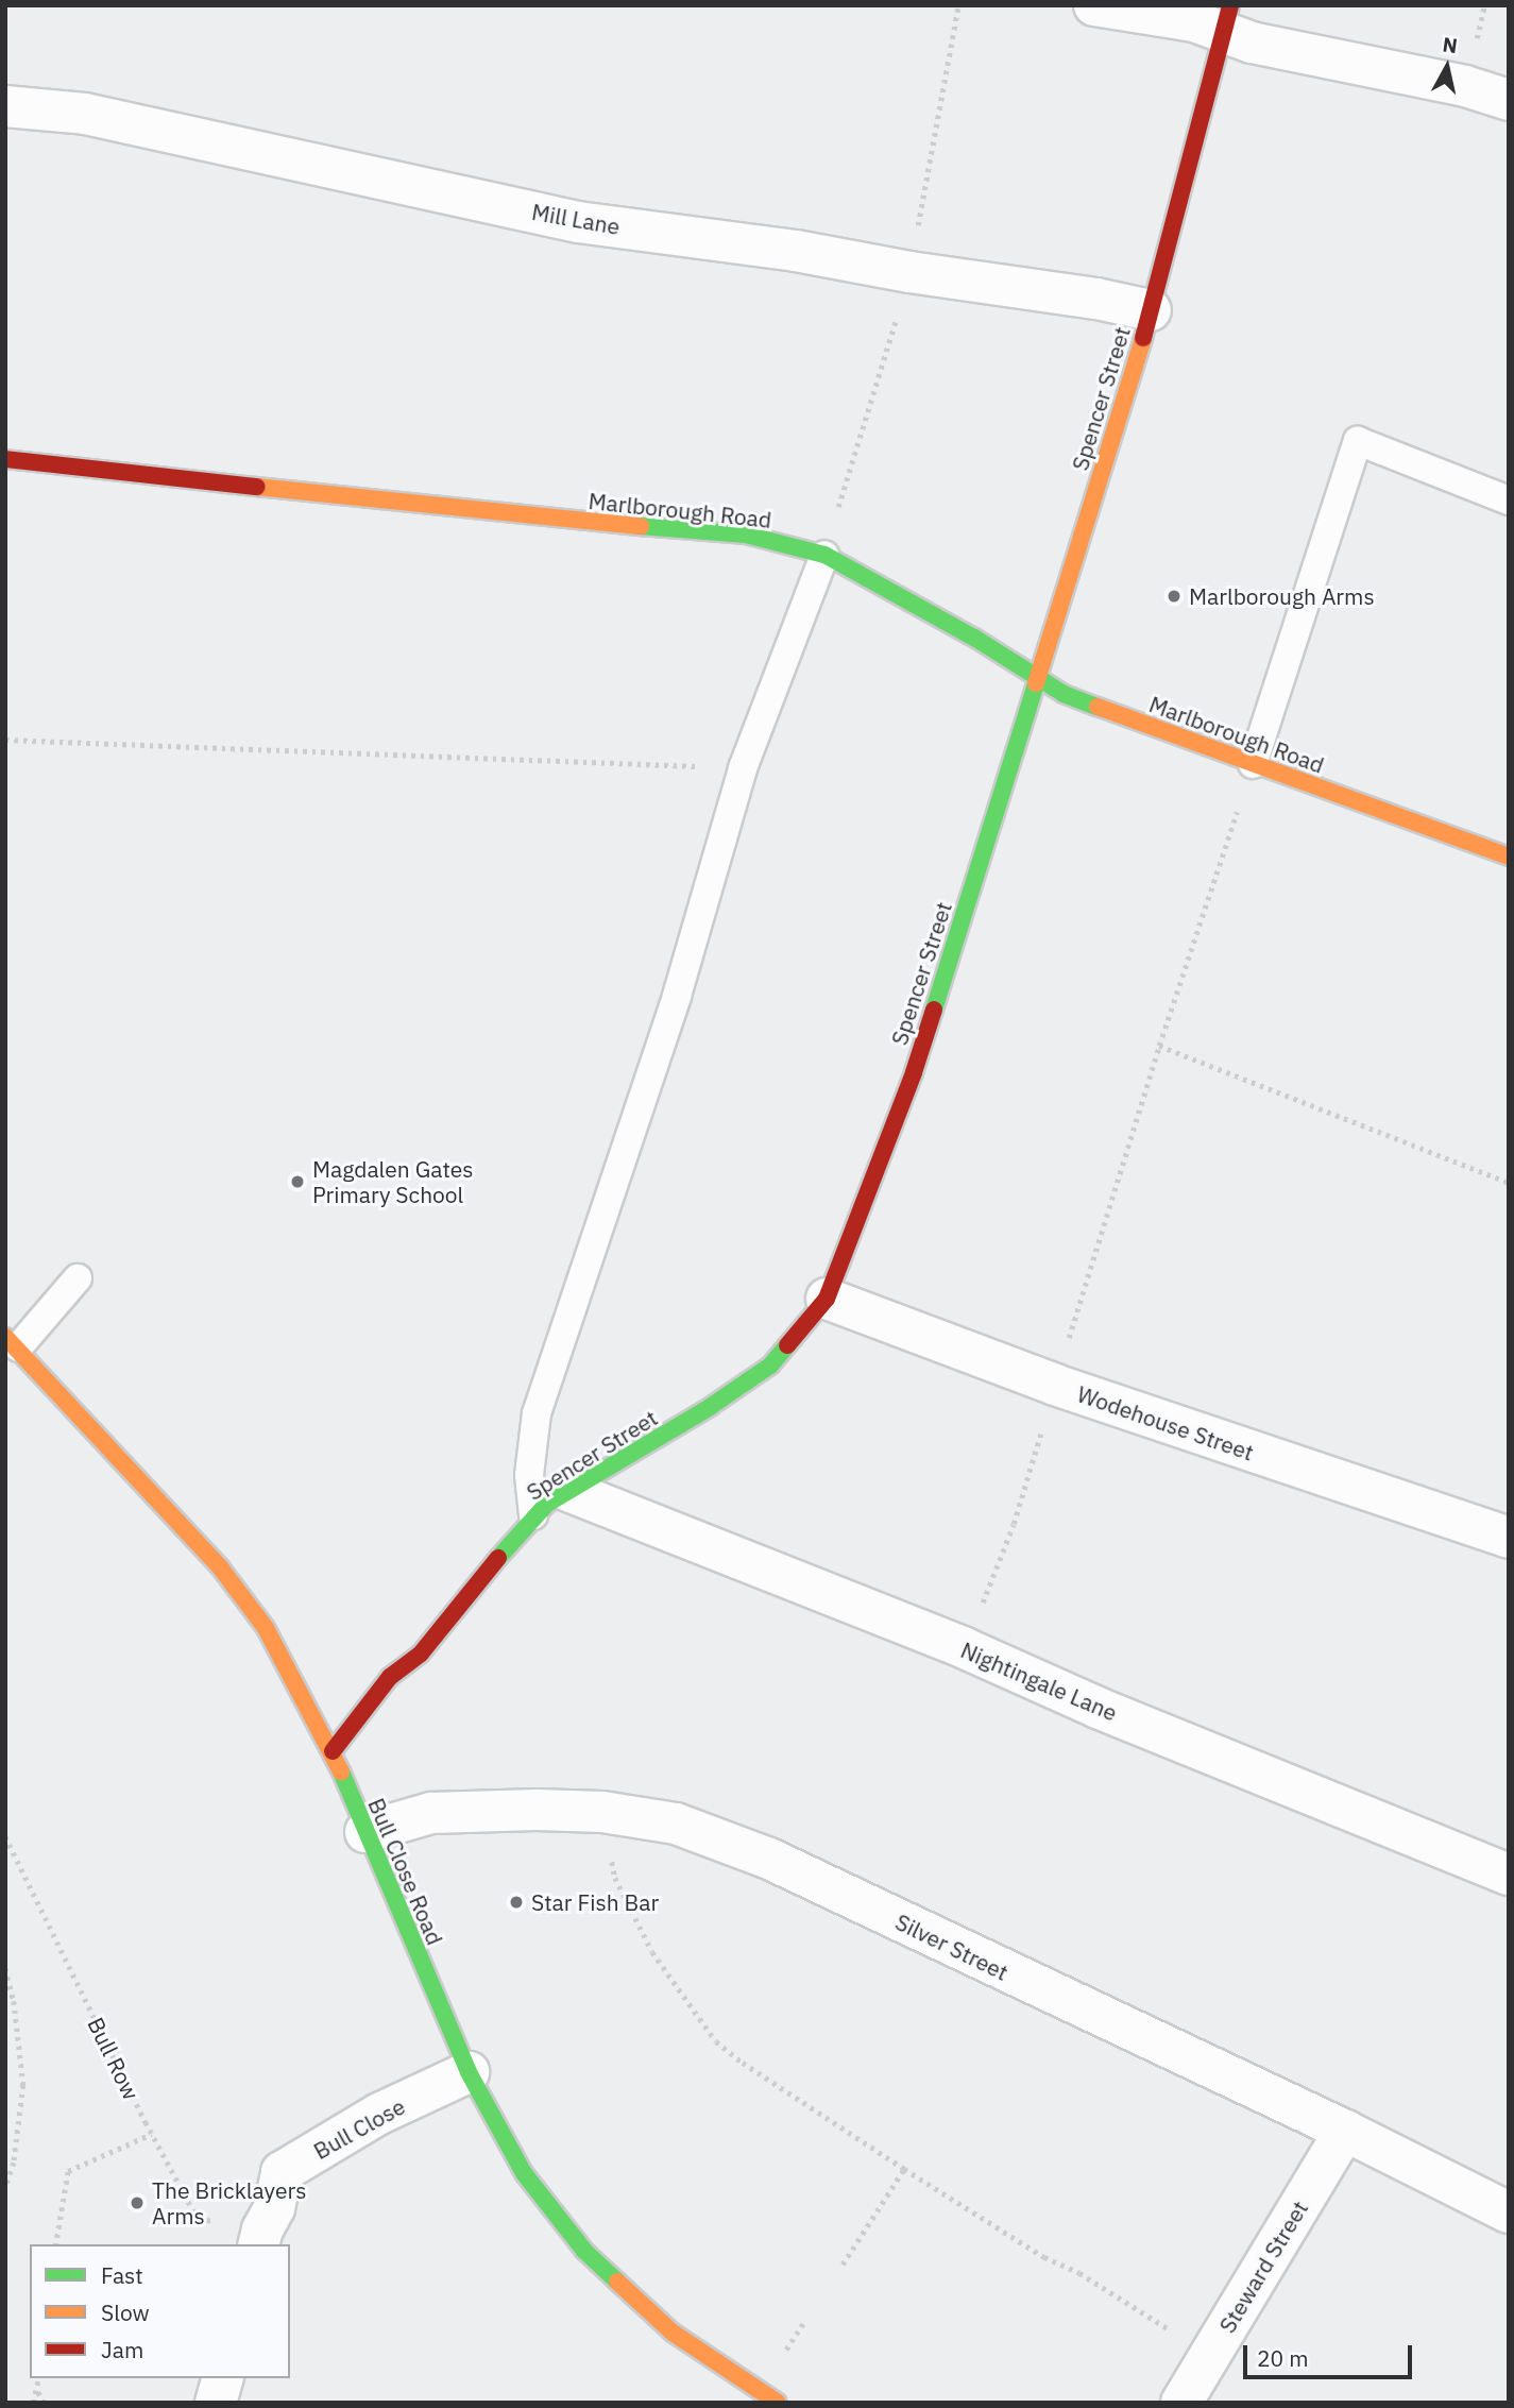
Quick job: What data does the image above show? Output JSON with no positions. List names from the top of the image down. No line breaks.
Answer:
{"streets":{"street":["Mill Lane","Spencer Street","Marlborough Road","Wodehouse Street","Nightingale Lane","Bull Close Road","Silver Street","Bull Close","Steward Street"],"path":["Bull Row"]},"crossings":[["Mill Lane","Spencer Street"],["Spencer Street","Marlborough Road"],["Spencer Street","Wodehouse Street"],["Spencer Street","Nightingale Lane"],["Spencer Street","Bull Close Road"],["Bull Close Road","Silver Street"],["Bull Close Road","Bull Close"],["Silver Street","Steward Street"],["Bull Row","Bull Close"]],"places":["Marlborough Arms","Magdalen Gates Primary School","Star Fish Bar","The Bricklayers Arms"],"legend":["Fast","Slow","Jam"],"scale_bar":"20 m","north":"top"}
